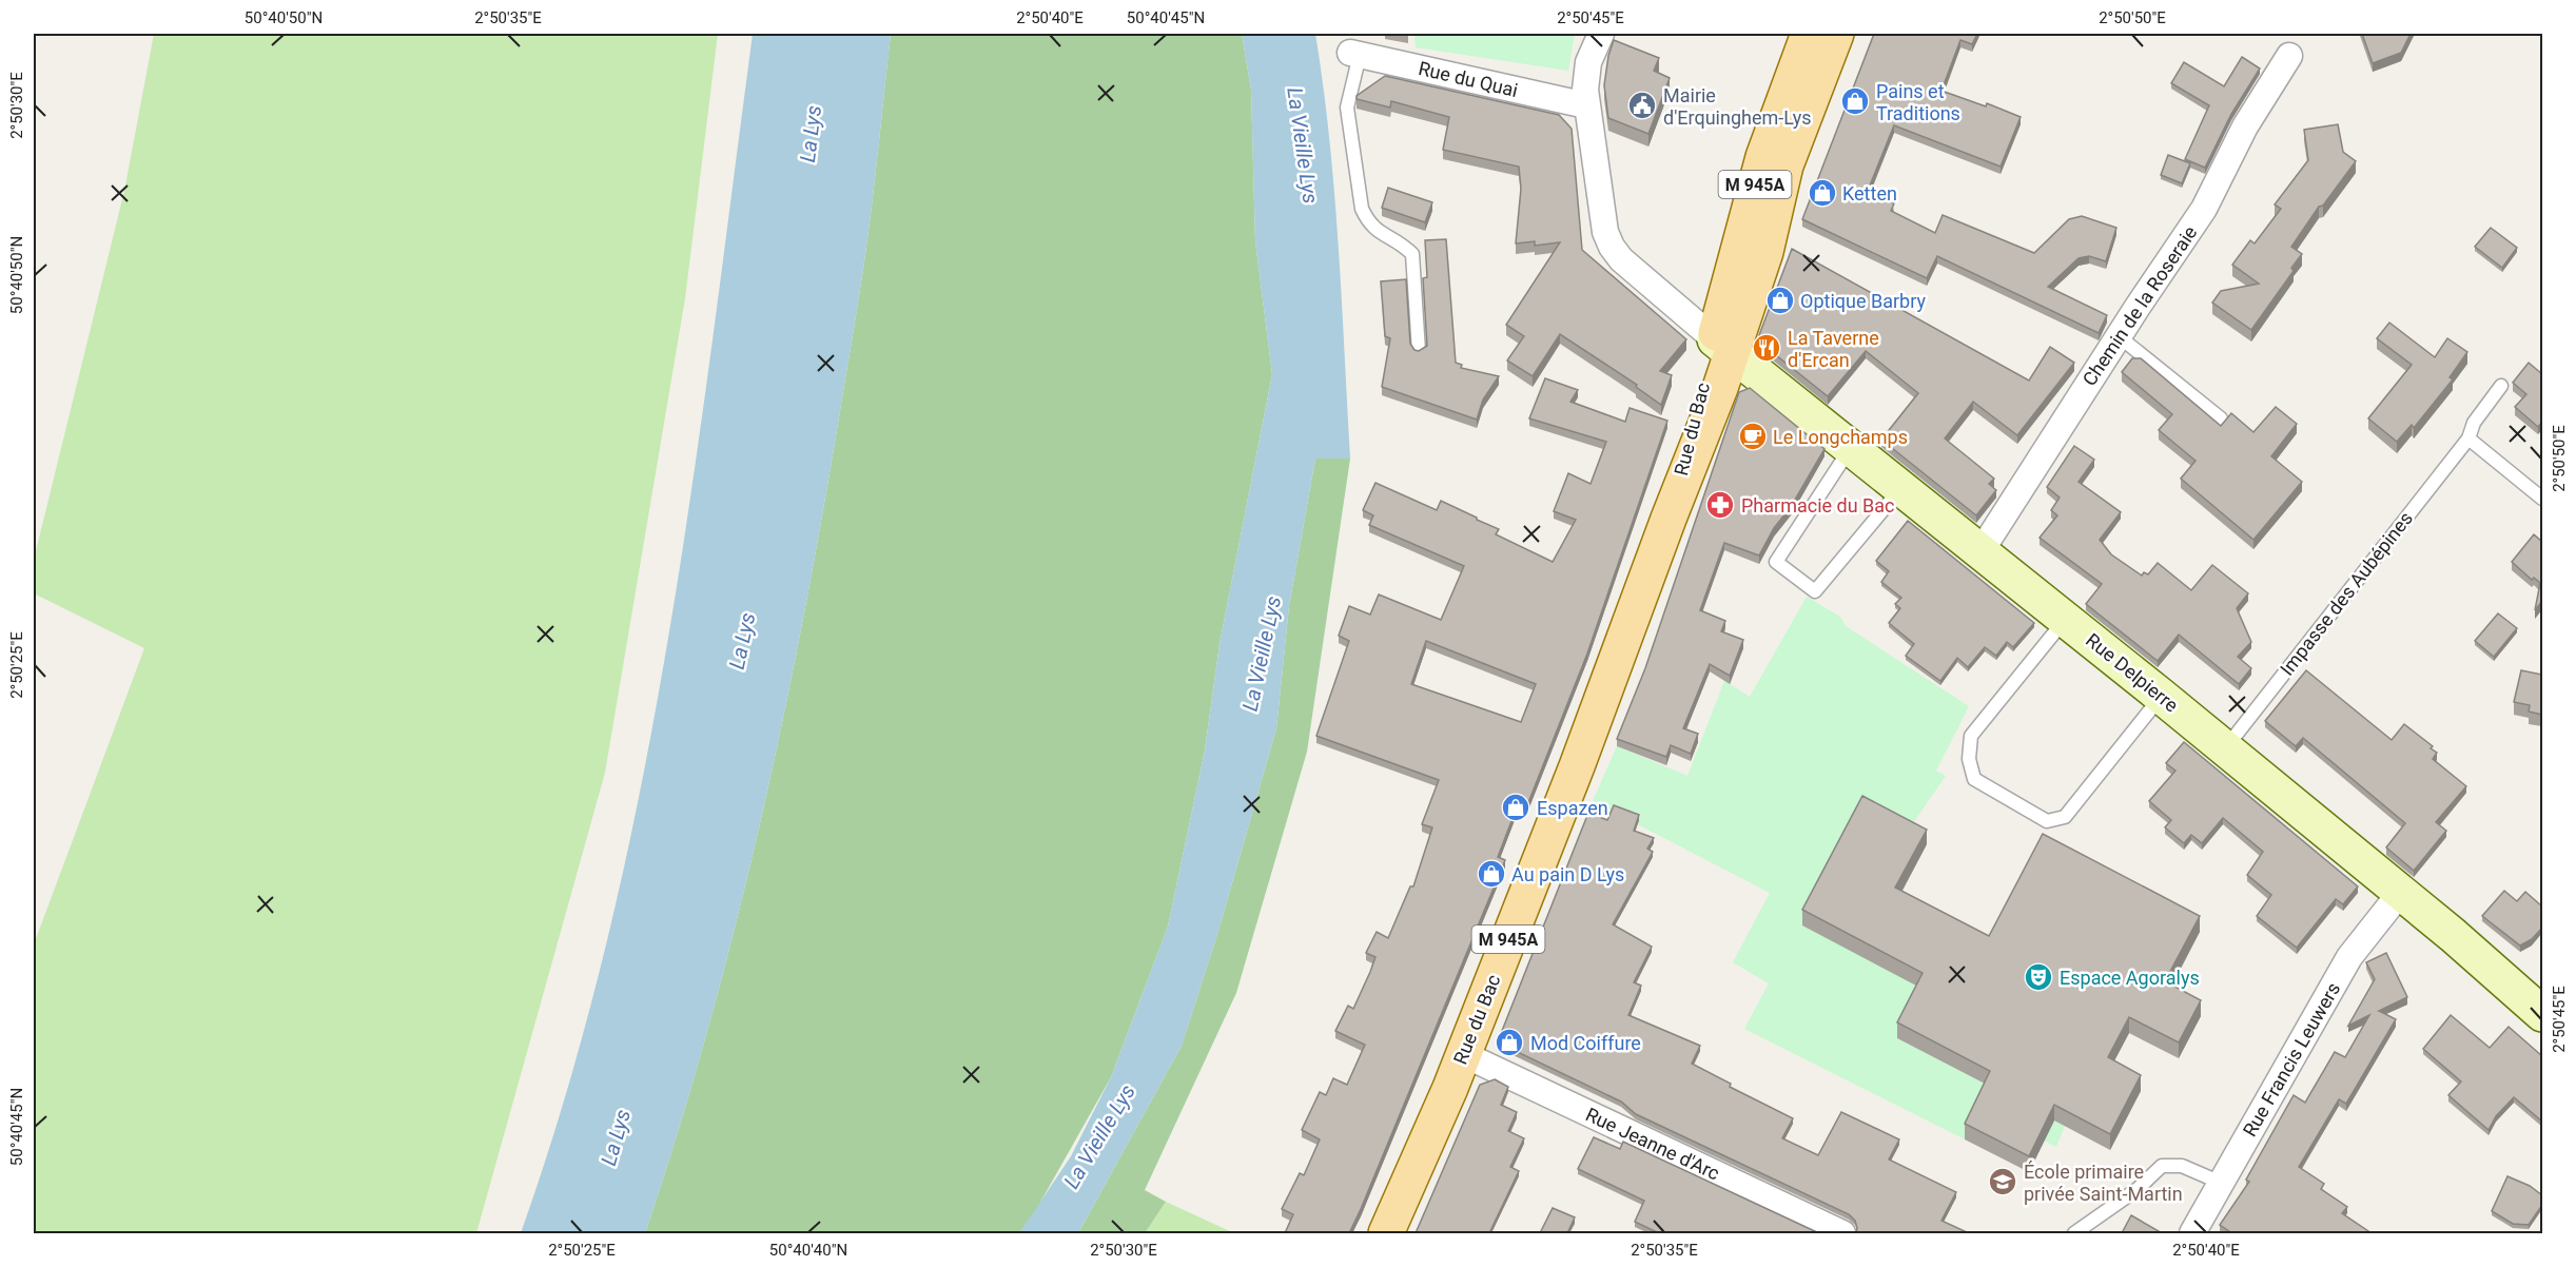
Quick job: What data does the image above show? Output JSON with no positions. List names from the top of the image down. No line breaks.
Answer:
{"streets":{"main road":["M 945A","Rue du Bac"],"street":["Rue du Quai","Chemin de la Roseraie","Rue Delpierre","Rue Francis Leuwers","Rue Jeanne d'Arc"],"lane":["Impasse des Aubépines"]},"crossings":[["M 945A","Rue du Bac"],["M 945A","Rue Delpierre"],["Chemin de la Roseraie","Rue Delpierre"],["Rue du Bac","Rue Delpierre"],["Rue du Bac","Rue Jeanne d'Arc"],["Impasse des Aubépines","Rue Delpierre"],["Rue Delpierre","Rue Francis Leuwers"]],"water":["La Lys","La Vieille Lys"],"places":{"shop":["Pains et Traditions","Ketten","Optique Barbry","Espazen","Au pain D Lys","Mod Coiffure"],"public building":["Mairie d'Erquinghem-Lys"],"restaurant":["La Taverne d'Ercan"],"cafe":["Le Longchamps"],"pharmacy":["Pharmacie du Bac"],"theatre":["Espace Agoralys"],"school or university":["École primaire privée Saint-Martin"]},"coordinates":["50°40'50\"N","2°50'35\"E","2°50'40\"E","50°40'45\"N","2°50'45\"E","2°50'50\"E","2°50'30\"E","2°50'25\"E","50°40'40\"N"]}
